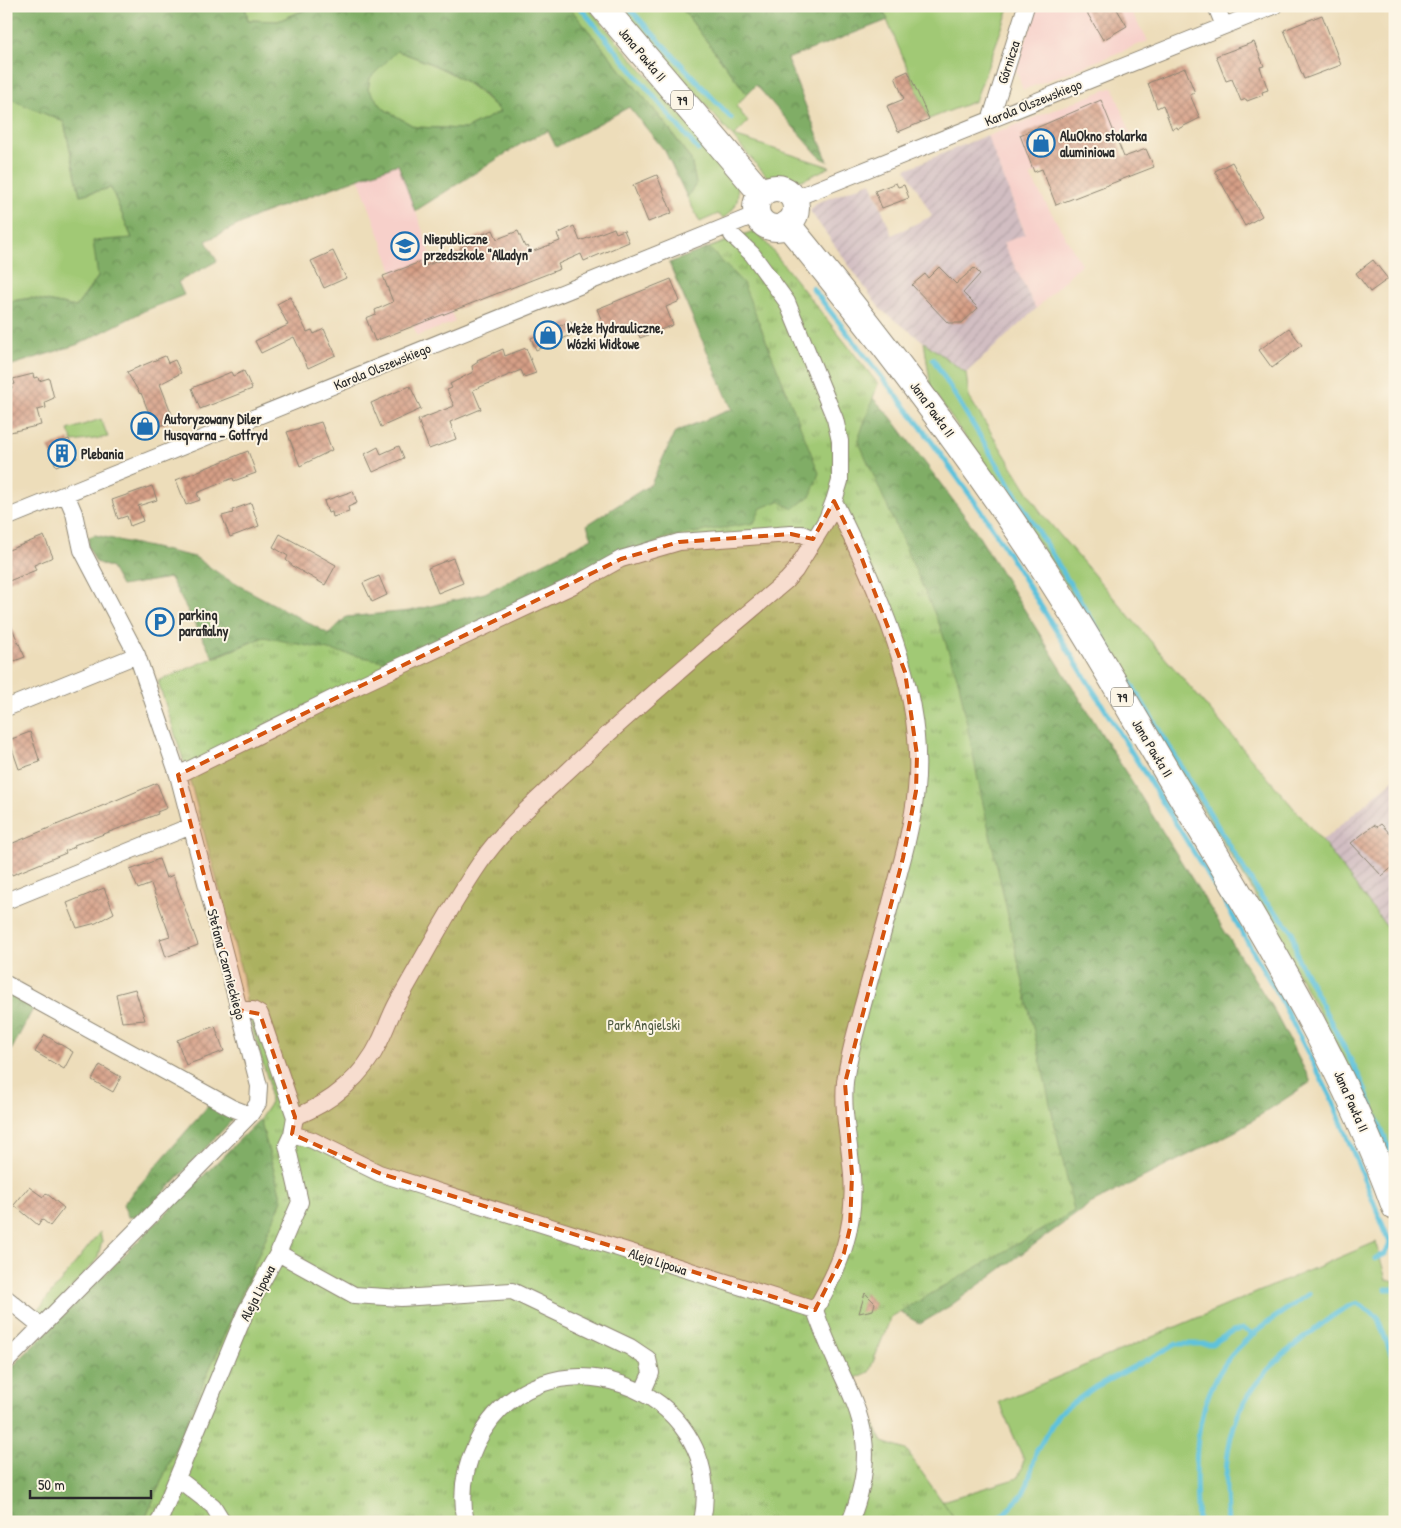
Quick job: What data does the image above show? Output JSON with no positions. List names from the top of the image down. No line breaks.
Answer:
{"streets":{"main road":["Jana Pawła II","79"],"street":["Górnicza","Karola Olszewskiego","Stefana Czarnieckiego","Aleja Lipowa"]},"crossings":[["Jana Pawła II","79"],["Jana Pawła II","Karola Olszewskiego"],["Górnicza","Karola Olszewskiego"],["79","Karola Olszewskiego"],["Karola Olszewskiego","Stefana Czarnieckiego"]],"parks":["Park Angielski"],"places":{"shop":["AluOkno stolarka aluminiowa","Węże Hydrauliczne, Wózki Widłowe","Autoryzowany Diler Husqvarna - Gotfryd"],"school or university":["Niepubliczne przedszkole \"Alladyn\""],"building":["Plebania"],"parking":["parking parafialny"]},"scale_bar":"50 m"}
